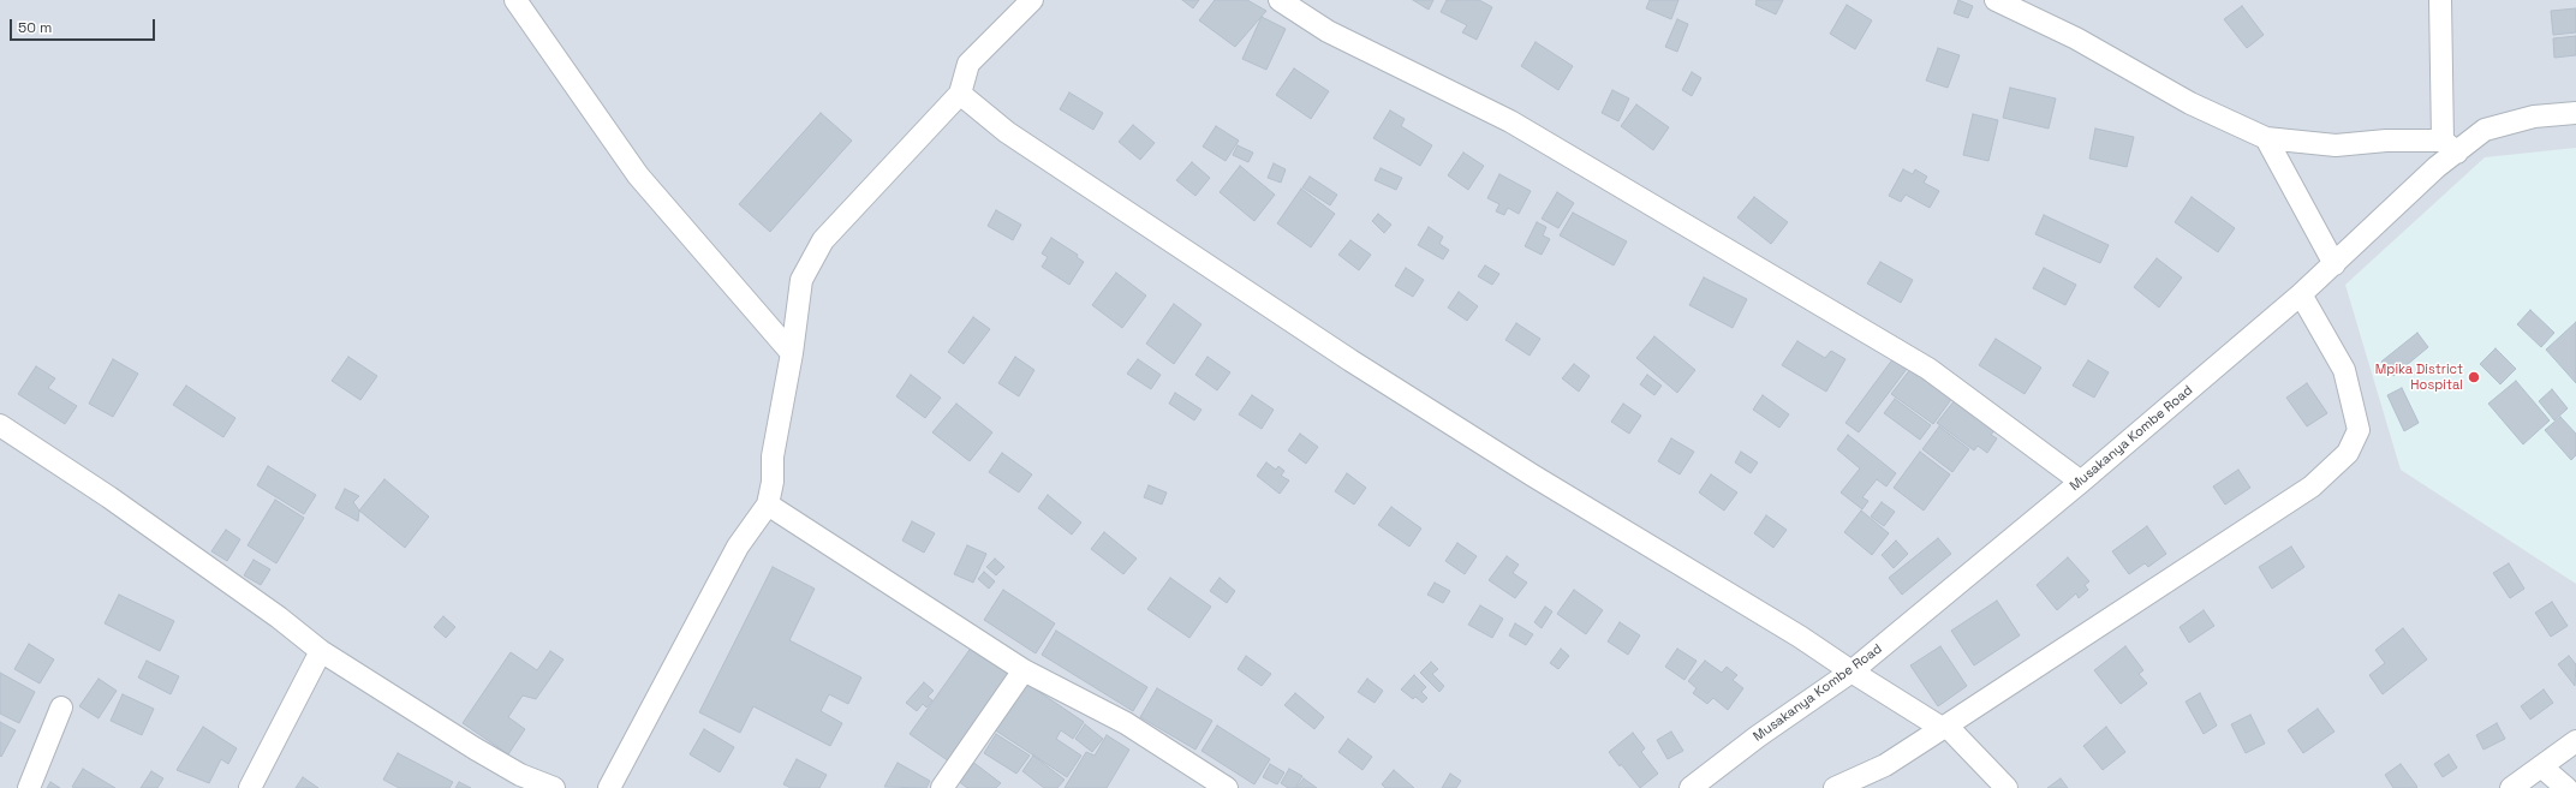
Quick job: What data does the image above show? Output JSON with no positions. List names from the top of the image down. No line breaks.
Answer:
{"streets":{"street":["Musakanya Kombe Road"]},"places":["Mpika District Hospital"],"scale_bar":"50 m"}
